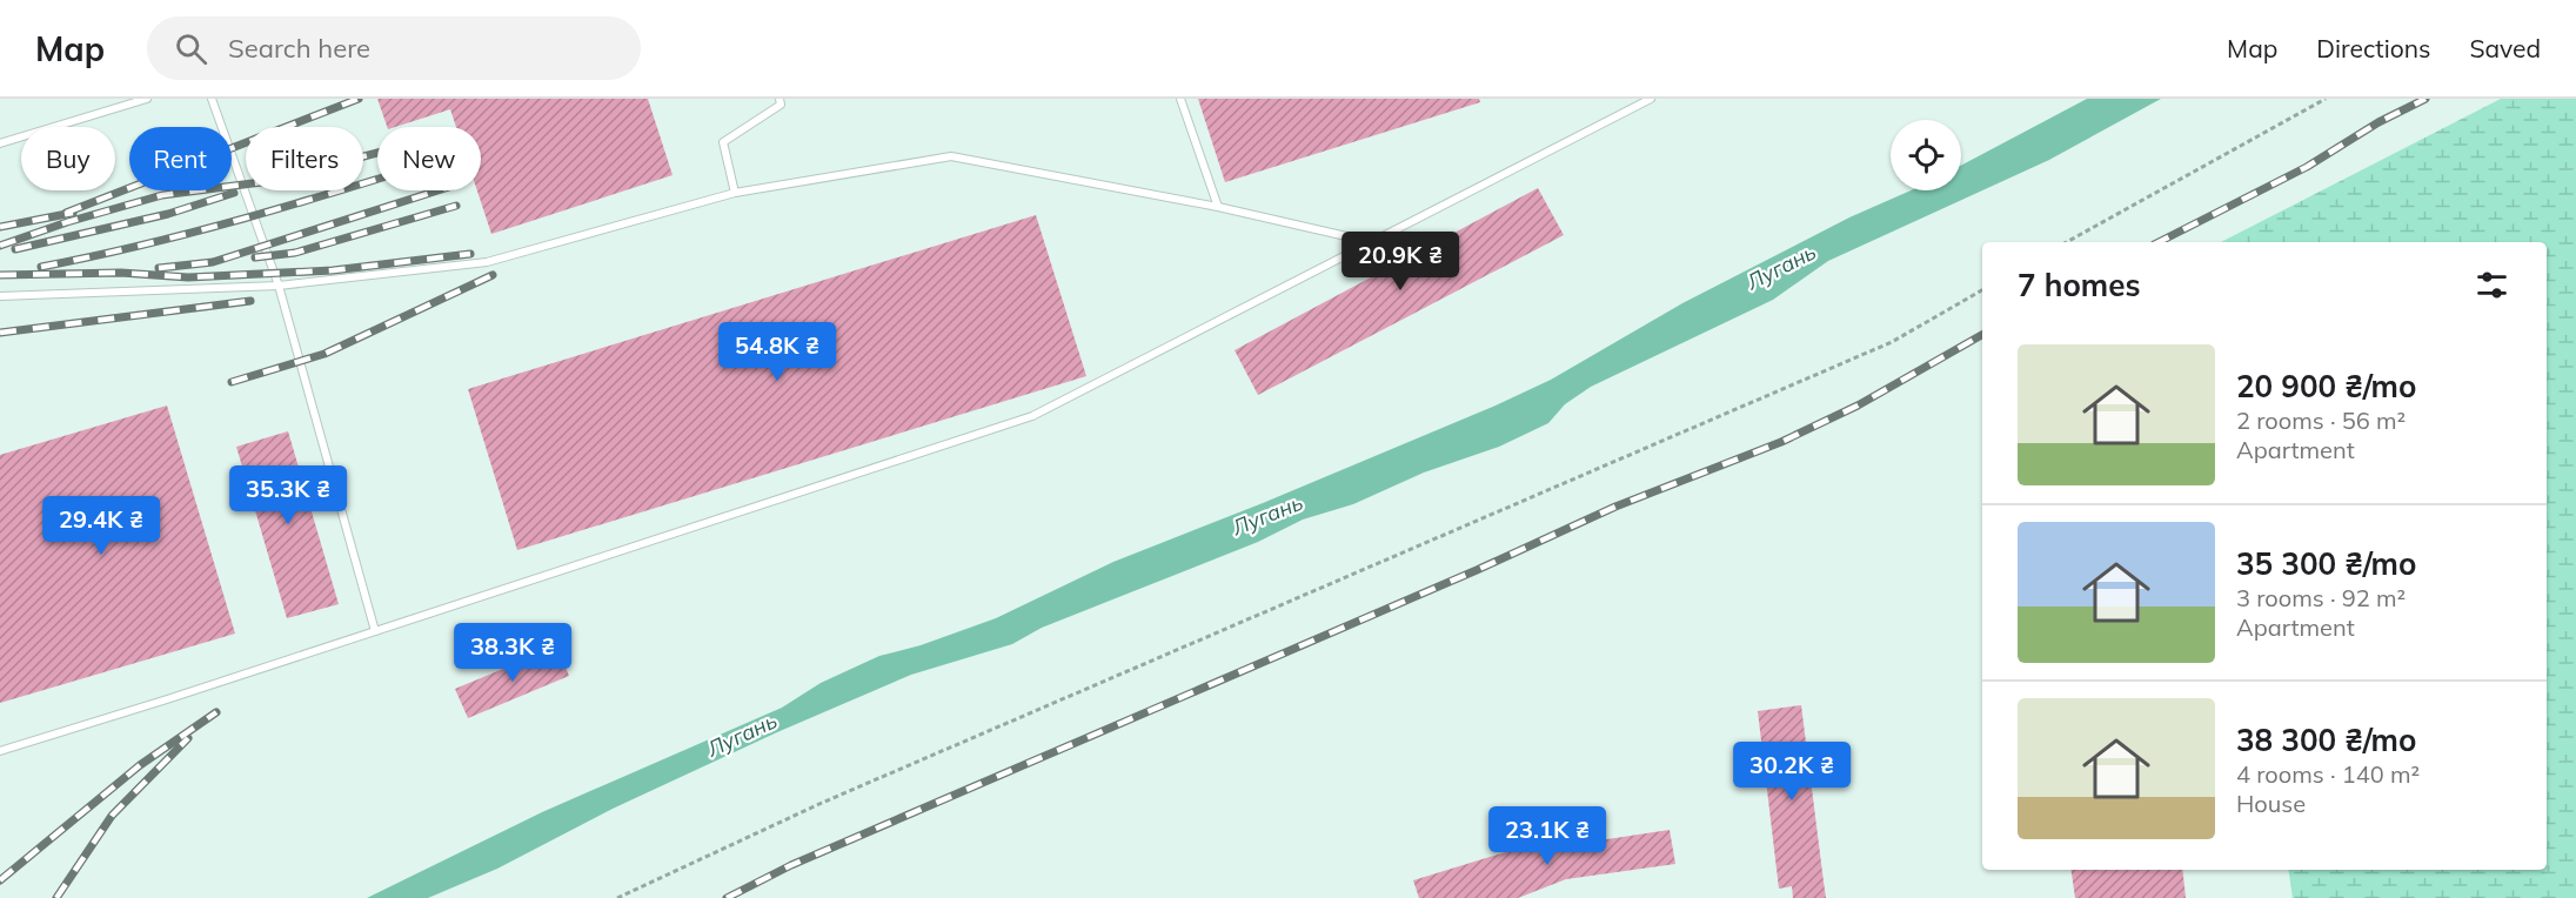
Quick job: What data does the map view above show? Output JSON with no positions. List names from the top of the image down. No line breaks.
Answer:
{"water":["Лугань"],"page":{"header":"Map","search":"Search here","nav":["Map","Directions","Saved"],"chip":["Buy","Rent","Filters","New"],"price":["20.9K ₴","54.8K ₴","35.3K ₴","29.4K ₴","38.3K ₴","30.2K ₴","23.1K ₴"],"heading":"7 homes","list":[{"name":"20 900 ₴/mo","note":"2 rooms · 56 m² · Apartment"},{"name":"35 300 ₴/mo","note":"3 rooms · 92 m² · Apartment"},{"name":"38 300 ₴/mo","note":"4 rooms · 140 m² · House"}]}}
